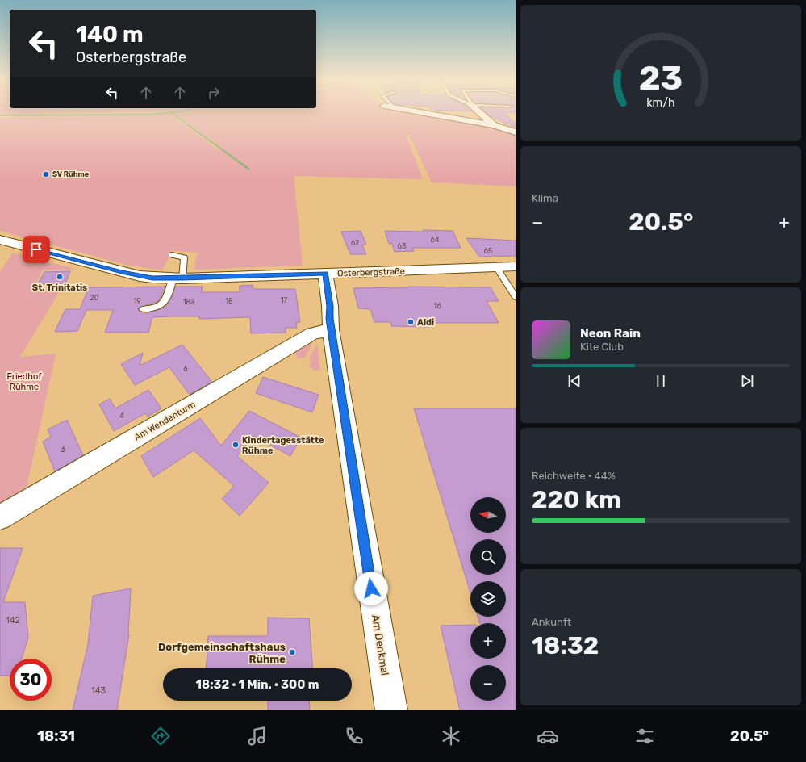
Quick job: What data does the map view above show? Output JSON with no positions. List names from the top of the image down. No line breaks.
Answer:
{"streets":{"street":["Osterbergstraße","Am Wendenturm","Am Denkmal"]},"crossings":[["Osterbergstraße","Am Denkmal"],["Am Wendenturm","Am Denkmal"]],"parks":["Friedhof Rühme"],"places":["SV Rühme","St. Trinitatis","Aldi","Kindertagesstätte Rühme","Dorfgemeinschaftshaus Rühme"],"house_numbers":["64","62","63","65","20","17","19","18","18a","16","6","4","3","142","143"],"north":"left","page":{"turn":["140 m","Osterbergstraße"],"tile":["Klima",["Reichweite · 44%","220 km"],["Ankunft","18:32"]],"heat":["−","20.5°","+"],"song":["Neon Rain","Kite Club"],"map_buttons":["+","−"],"limit":"30","trip":"18:32 · 1 Min. · 300 m","tabs":["18:31","20.5°"],"gauge":["23","km/h"]}}
